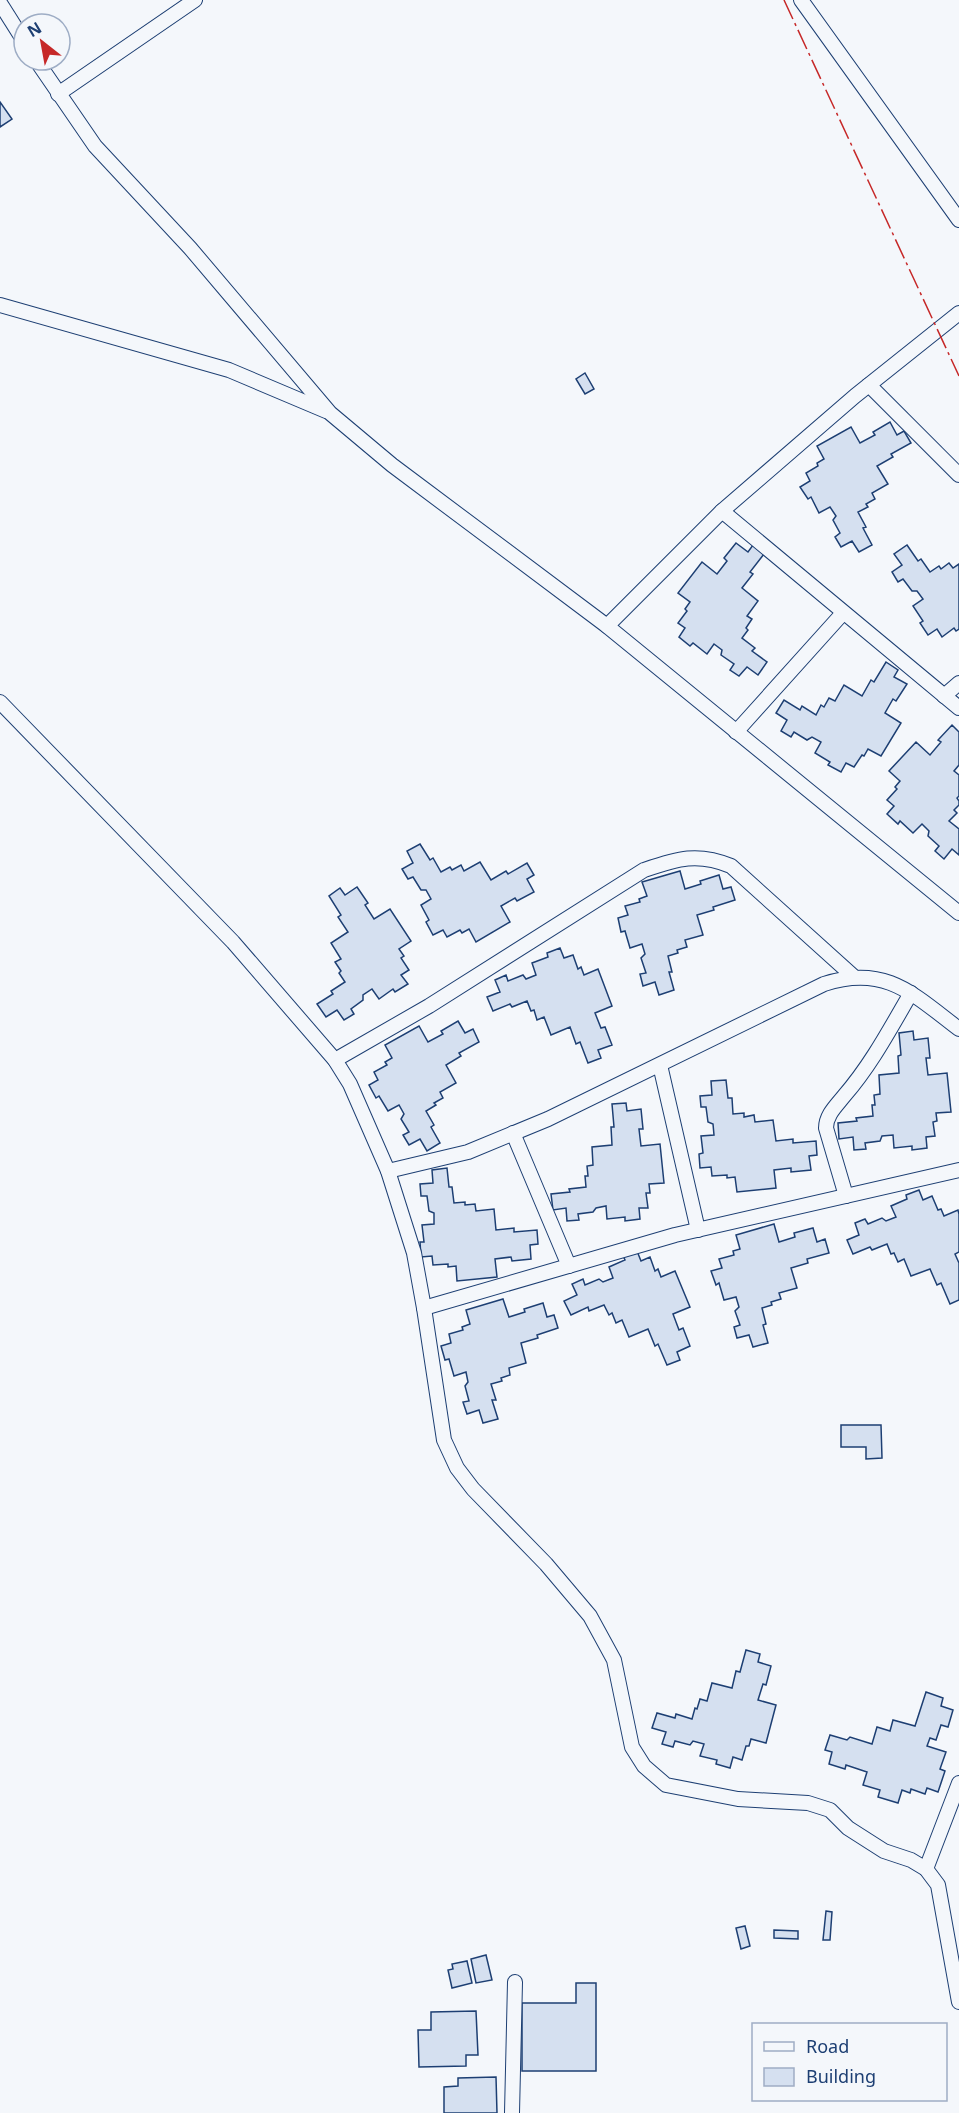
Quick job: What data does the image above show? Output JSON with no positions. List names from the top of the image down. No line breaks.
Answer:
{"legend":["Road","Building"],"north":"top left"}
